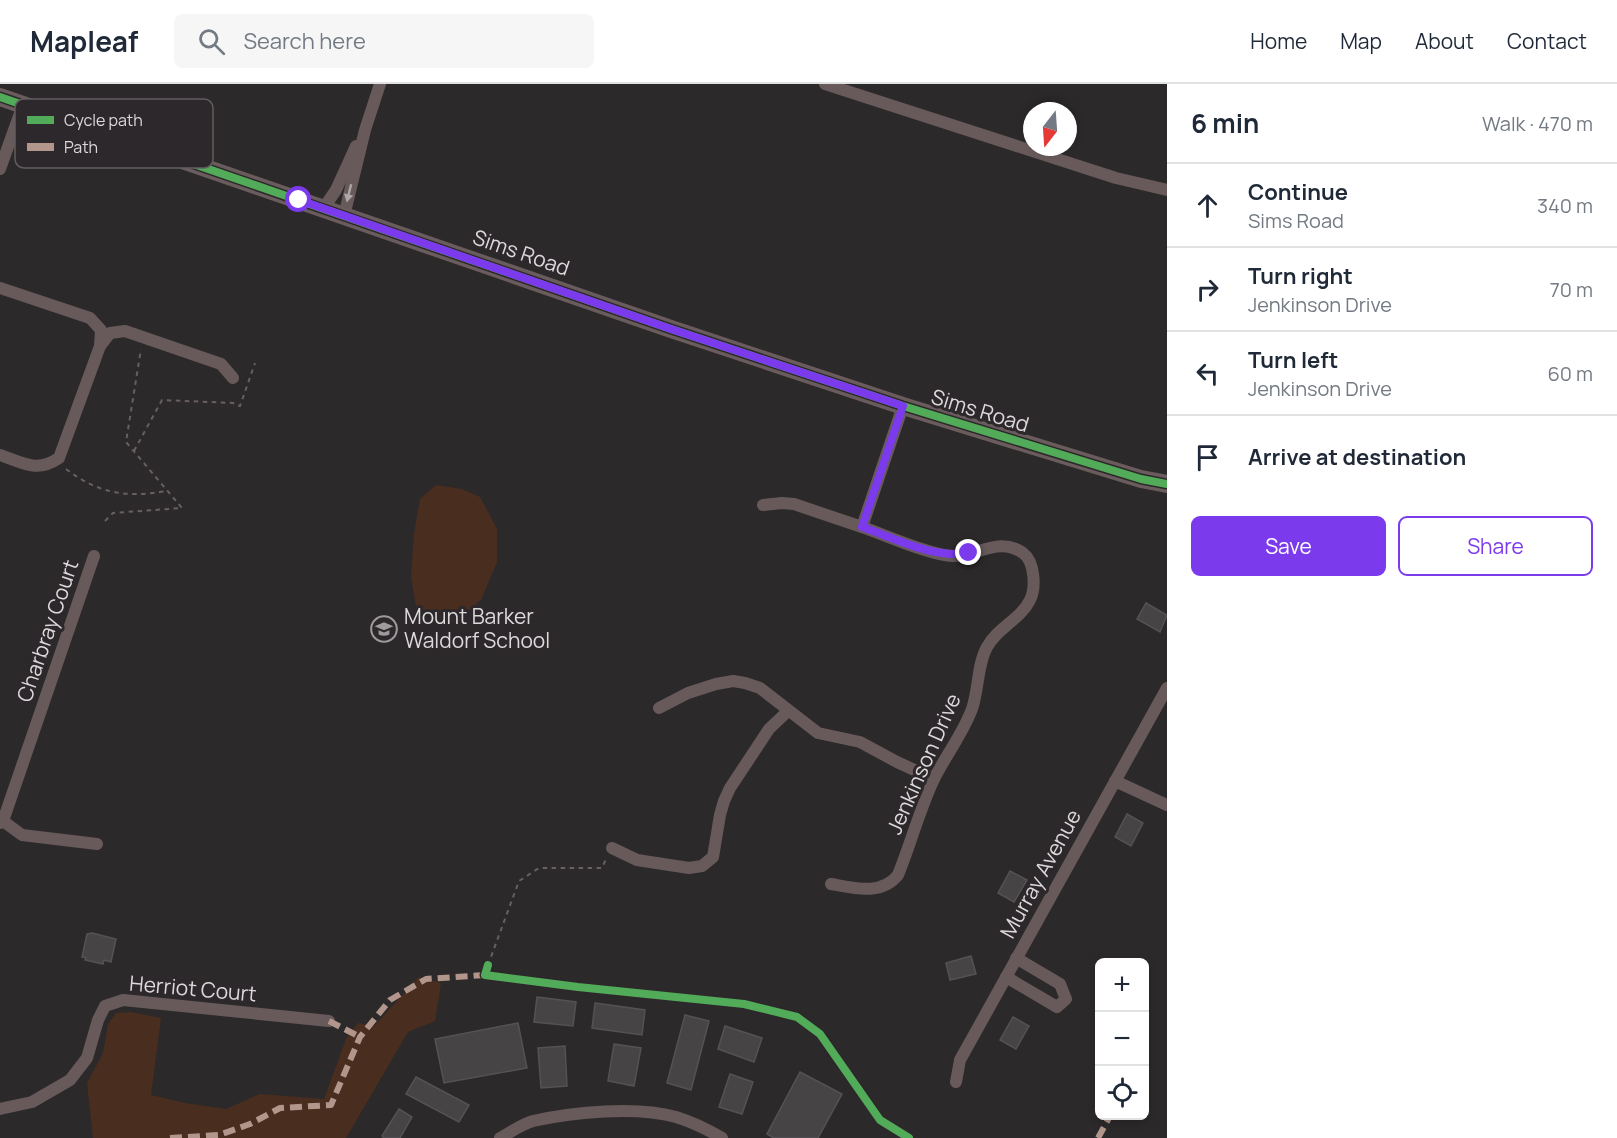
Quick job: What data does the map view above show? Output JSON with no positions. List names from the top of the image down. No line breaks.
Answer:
{"streets":{"street":["Sims Road","Charbray Court","Jenkinson Drive","Murray Avenue","Herriot Court"]},"places":{"school or university":["Mount Barker Waldorf School"]},"legend":["Cycle path","Path"],"north":"bottom","page":{"header":"Mapleaf","search":"Search here","nav":["Home","Map","About","Contact"],"heading":["6 min","Walk · 470 m"],"list":[["Continue","Sims Road","340 m"],["Turn right","Jenkinson Drive","70 m"],["Turn left","Jenkinson Drive","60 m"],"Arrive at destination"],"buttons":["Save","Share"],"map_buttons":["+","−"]}}
